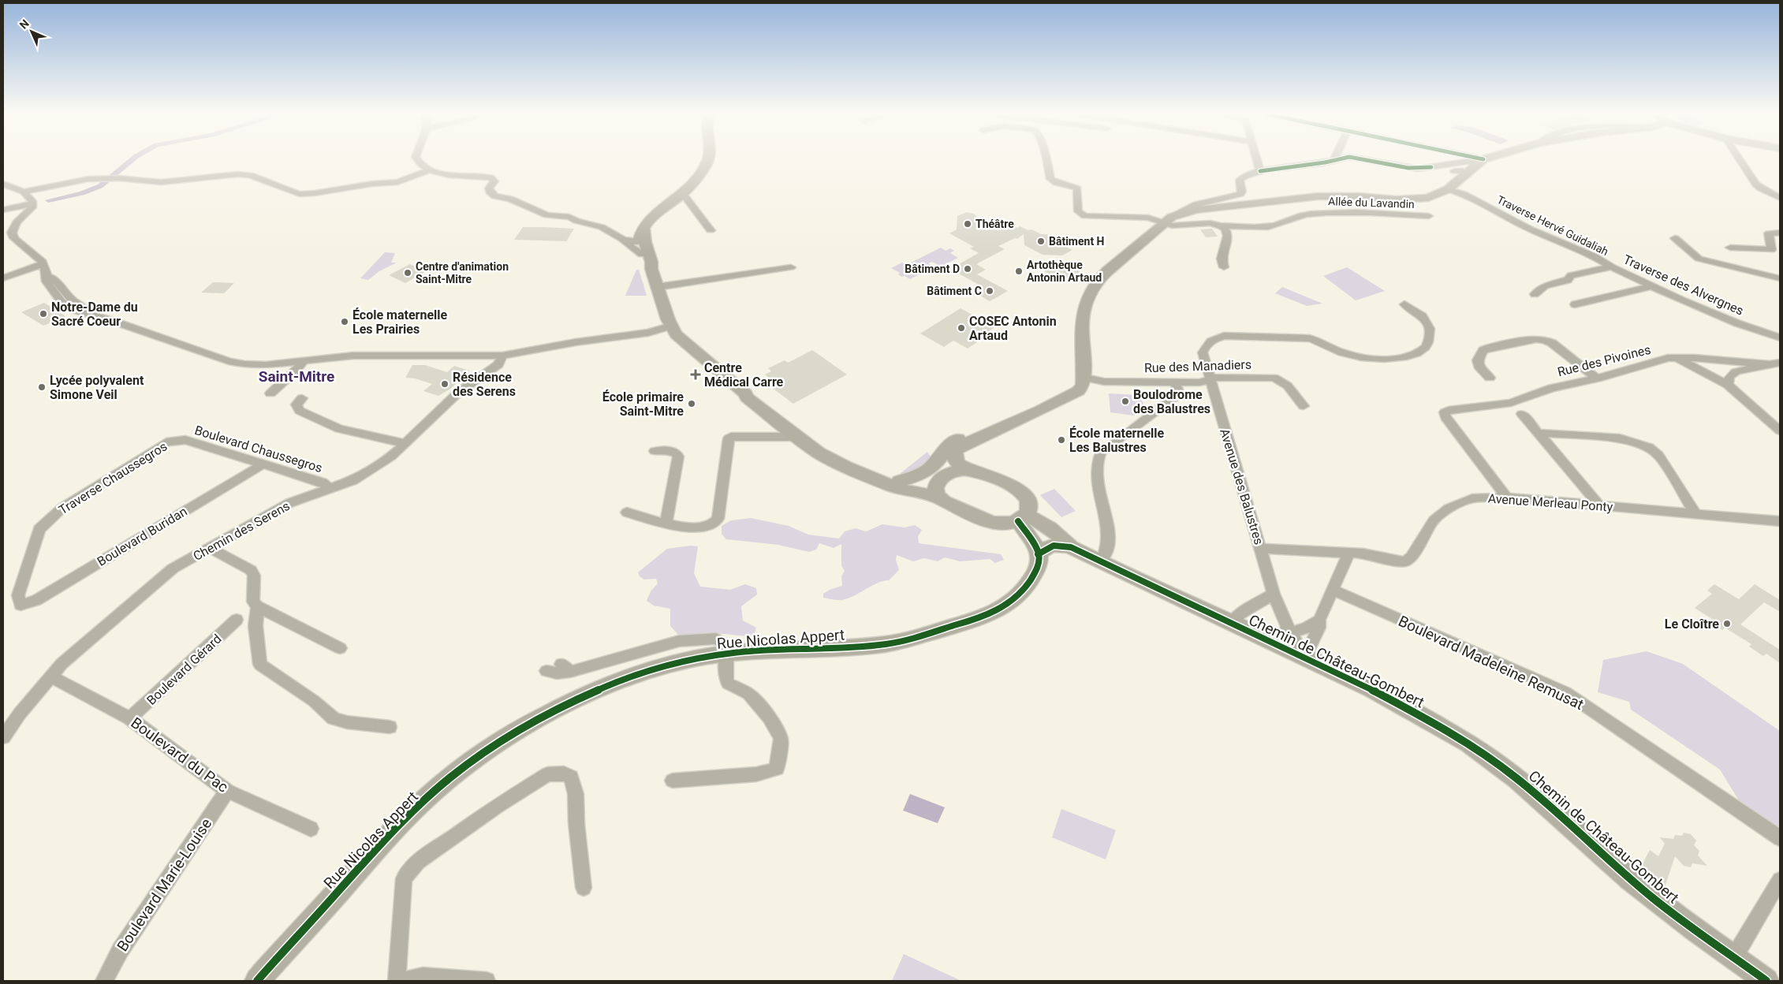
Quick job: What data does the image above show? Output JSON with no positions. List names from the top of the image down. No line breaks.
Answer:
{"streets":{"street":["Allée du Lavandin","Traverse Hervé Guidaliah","Traverse des Alvergnes","Rue des Pivoines","Rue des Manadiers","Boulevard Chaussegros","Traverse Chaussegros","Avenue des Balustres","Avenue Merleau Ponty","Chemin des Serens","Boulevard Buridan","Rue Nicolas Appert","Chemin de Château-Gombert","Boulevard Madeleine Remusat","Boulevard Gérard","Boulevard du Pac","Boulevard Marie-Louise"]},"crossings":[["Traverse Hervé Guidaliah","Traverse des Alvergnes"],["Rue des Pivoines","Avenue Merleau Ponty"],["Rue des Manadiers","Avenue des Balustres"],["Boulevard Chaussegros","Traverse Chaussegros"],["Boulevard Chaussegros","Chemin des Serens"],["Boulevard Chaussegros","Boulevard Buridan"],["Traverse Chaussegros","Boulevard Buridan"],["Avenue des Balustres","Avenue Merleau Ponty"],["Avenue des Balustres","Chemin de Château-Gombert"],["Chemin des Serens","Boulevard du Pac"],["Rue Nicolas Appert","Chemin de Château-Gombert"],["Boulevard Gérard","Boulevard du Pac"],["Boulevard du Pac","Boulevard Marie-Louise"]],"districts":["Saint-Mitre"],"places":{"other":["Théâtre","Bâtiment H","Bâtiment D","Artothèque Antonin Artaud","Centre d'animation Saint-Mitre","Bâtiment C","Notre-Dame du Sacré Coeur","École maternelle Les Prairies","COSEC Antonin Artaud","Résidence des Serens","Lycée polyvalent Simone Veil","Boulodrome des Balustres","École primaire Saint-Mitre","École maternelle Les Balustres","Le Cloître"],"health":["Centre Médical Carre"]},"north":"top left"}
